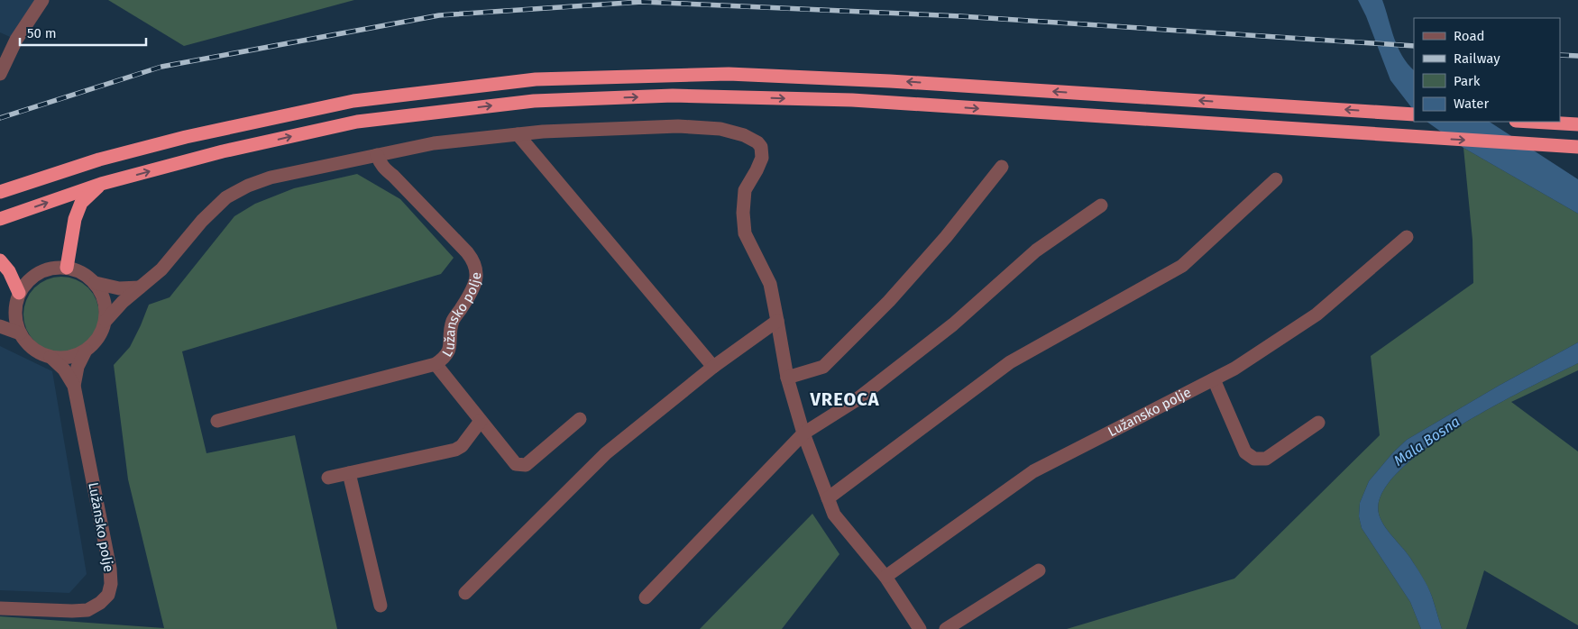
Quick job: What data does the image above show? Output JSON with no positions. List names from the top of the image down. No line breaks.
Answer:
{"streets":{"street":["Lužansko polje"]},"districts":["VREOCA"],"water":["Mala Bosna"],"legend":["Road","Railway","Park","Water"],"scale_bar":"50 m"}
